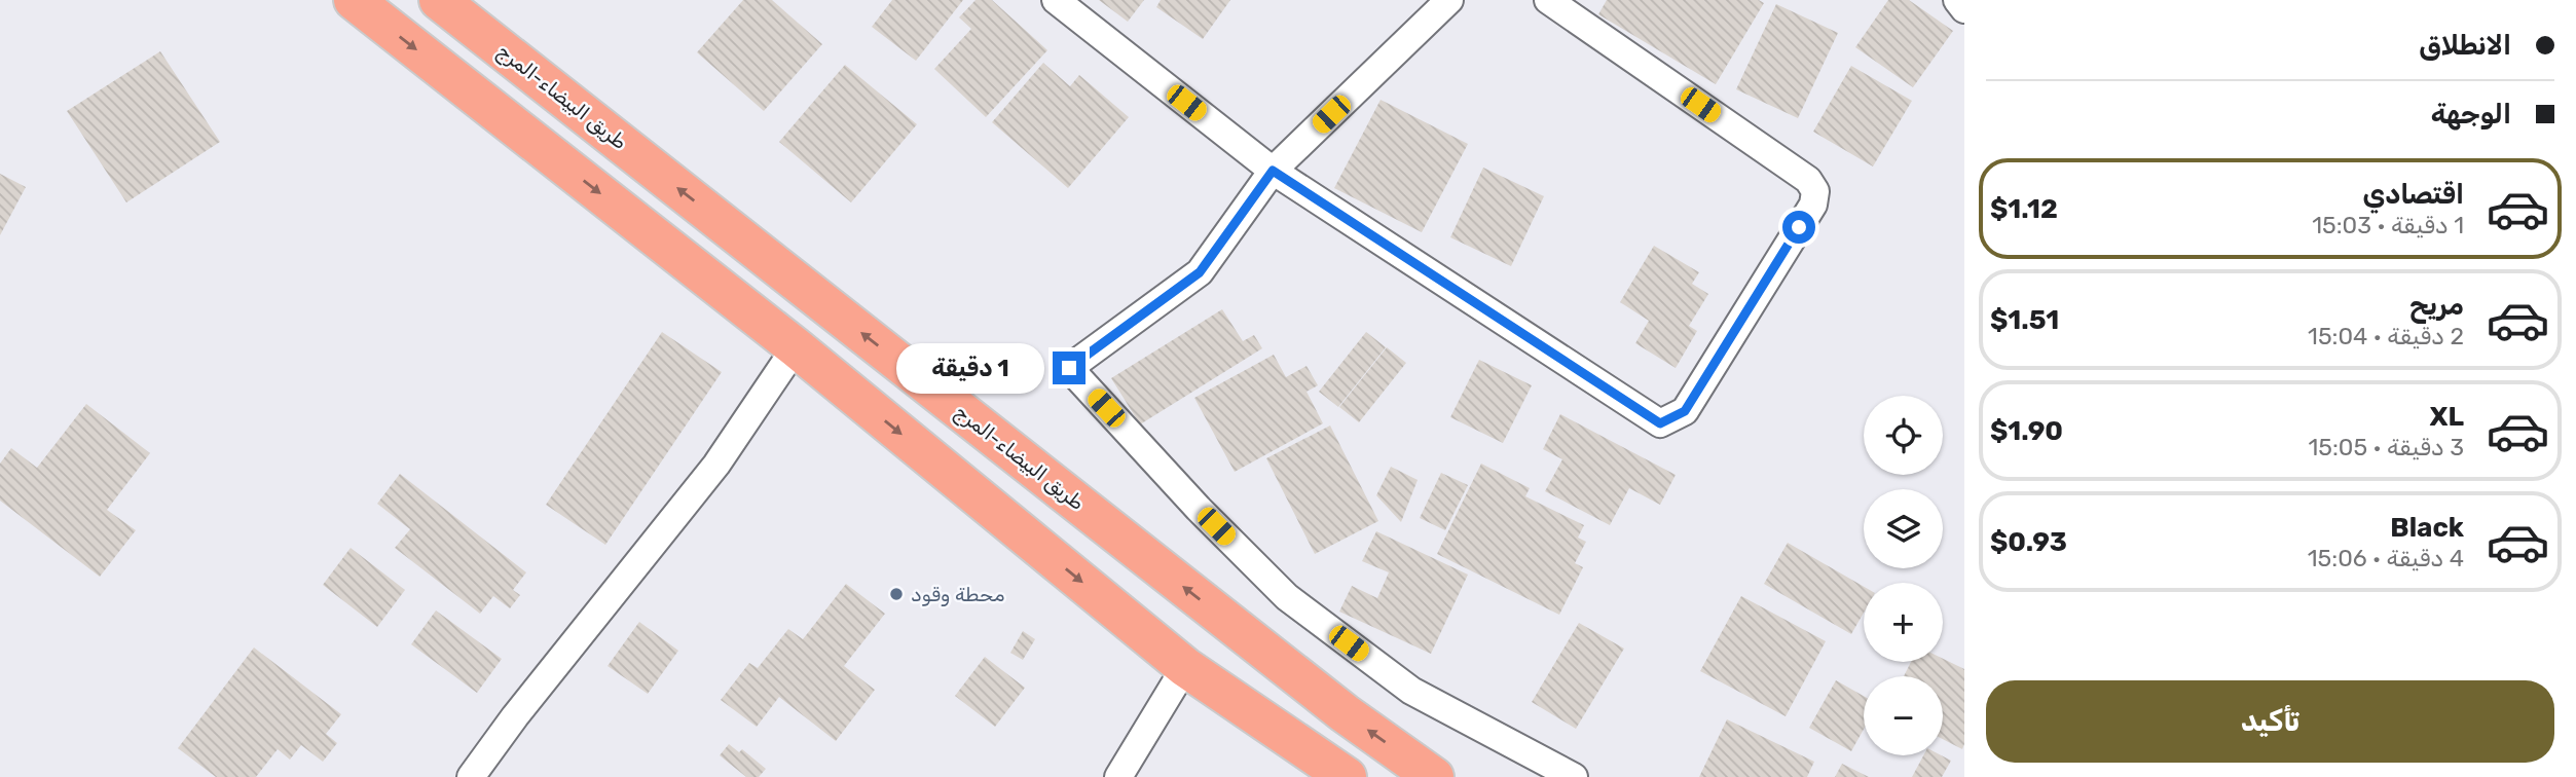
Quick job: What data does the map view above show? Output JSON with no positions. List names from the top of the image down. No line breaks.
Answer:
{"streets":{"highway":["طريق البيضاء-المرج"]},"places":["محطة وقود"],"page":{"banner":["الانطلاق","الوجهة"],"list":[{"name":"اقتصادي","note":"1 دقيقة · 15:03","value":"$1.12"},{"name":"مريح","note":"2 دقيقة · 15:04","value":"$1.51"},{"name":"XL","note":"3 دقيقة · 15:05","value":"$1.90"},{"name":"Black","note":"4 دقيقة · 15:06","value":"$0.93"}],"bubble":"1 دقيقة","map_buttons":["+","−"],"buttons":"تأكيد"}}
